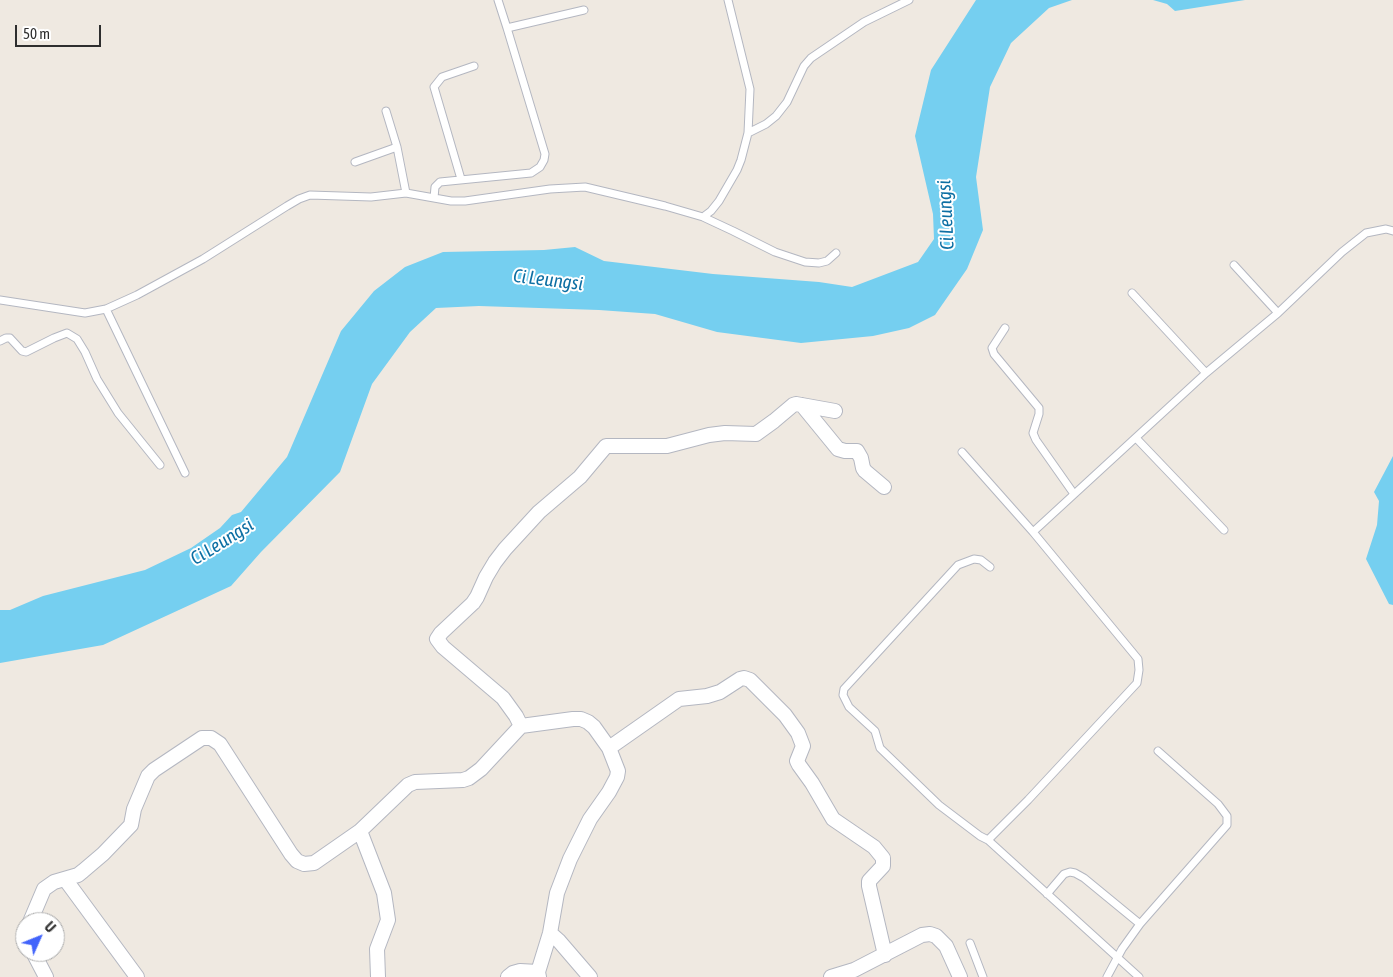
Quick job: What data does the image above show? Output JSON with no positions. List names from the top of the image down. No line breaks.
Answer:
{"water":["Ci Leungsi"],"scale_bar":"50 m","north":"top right"}
